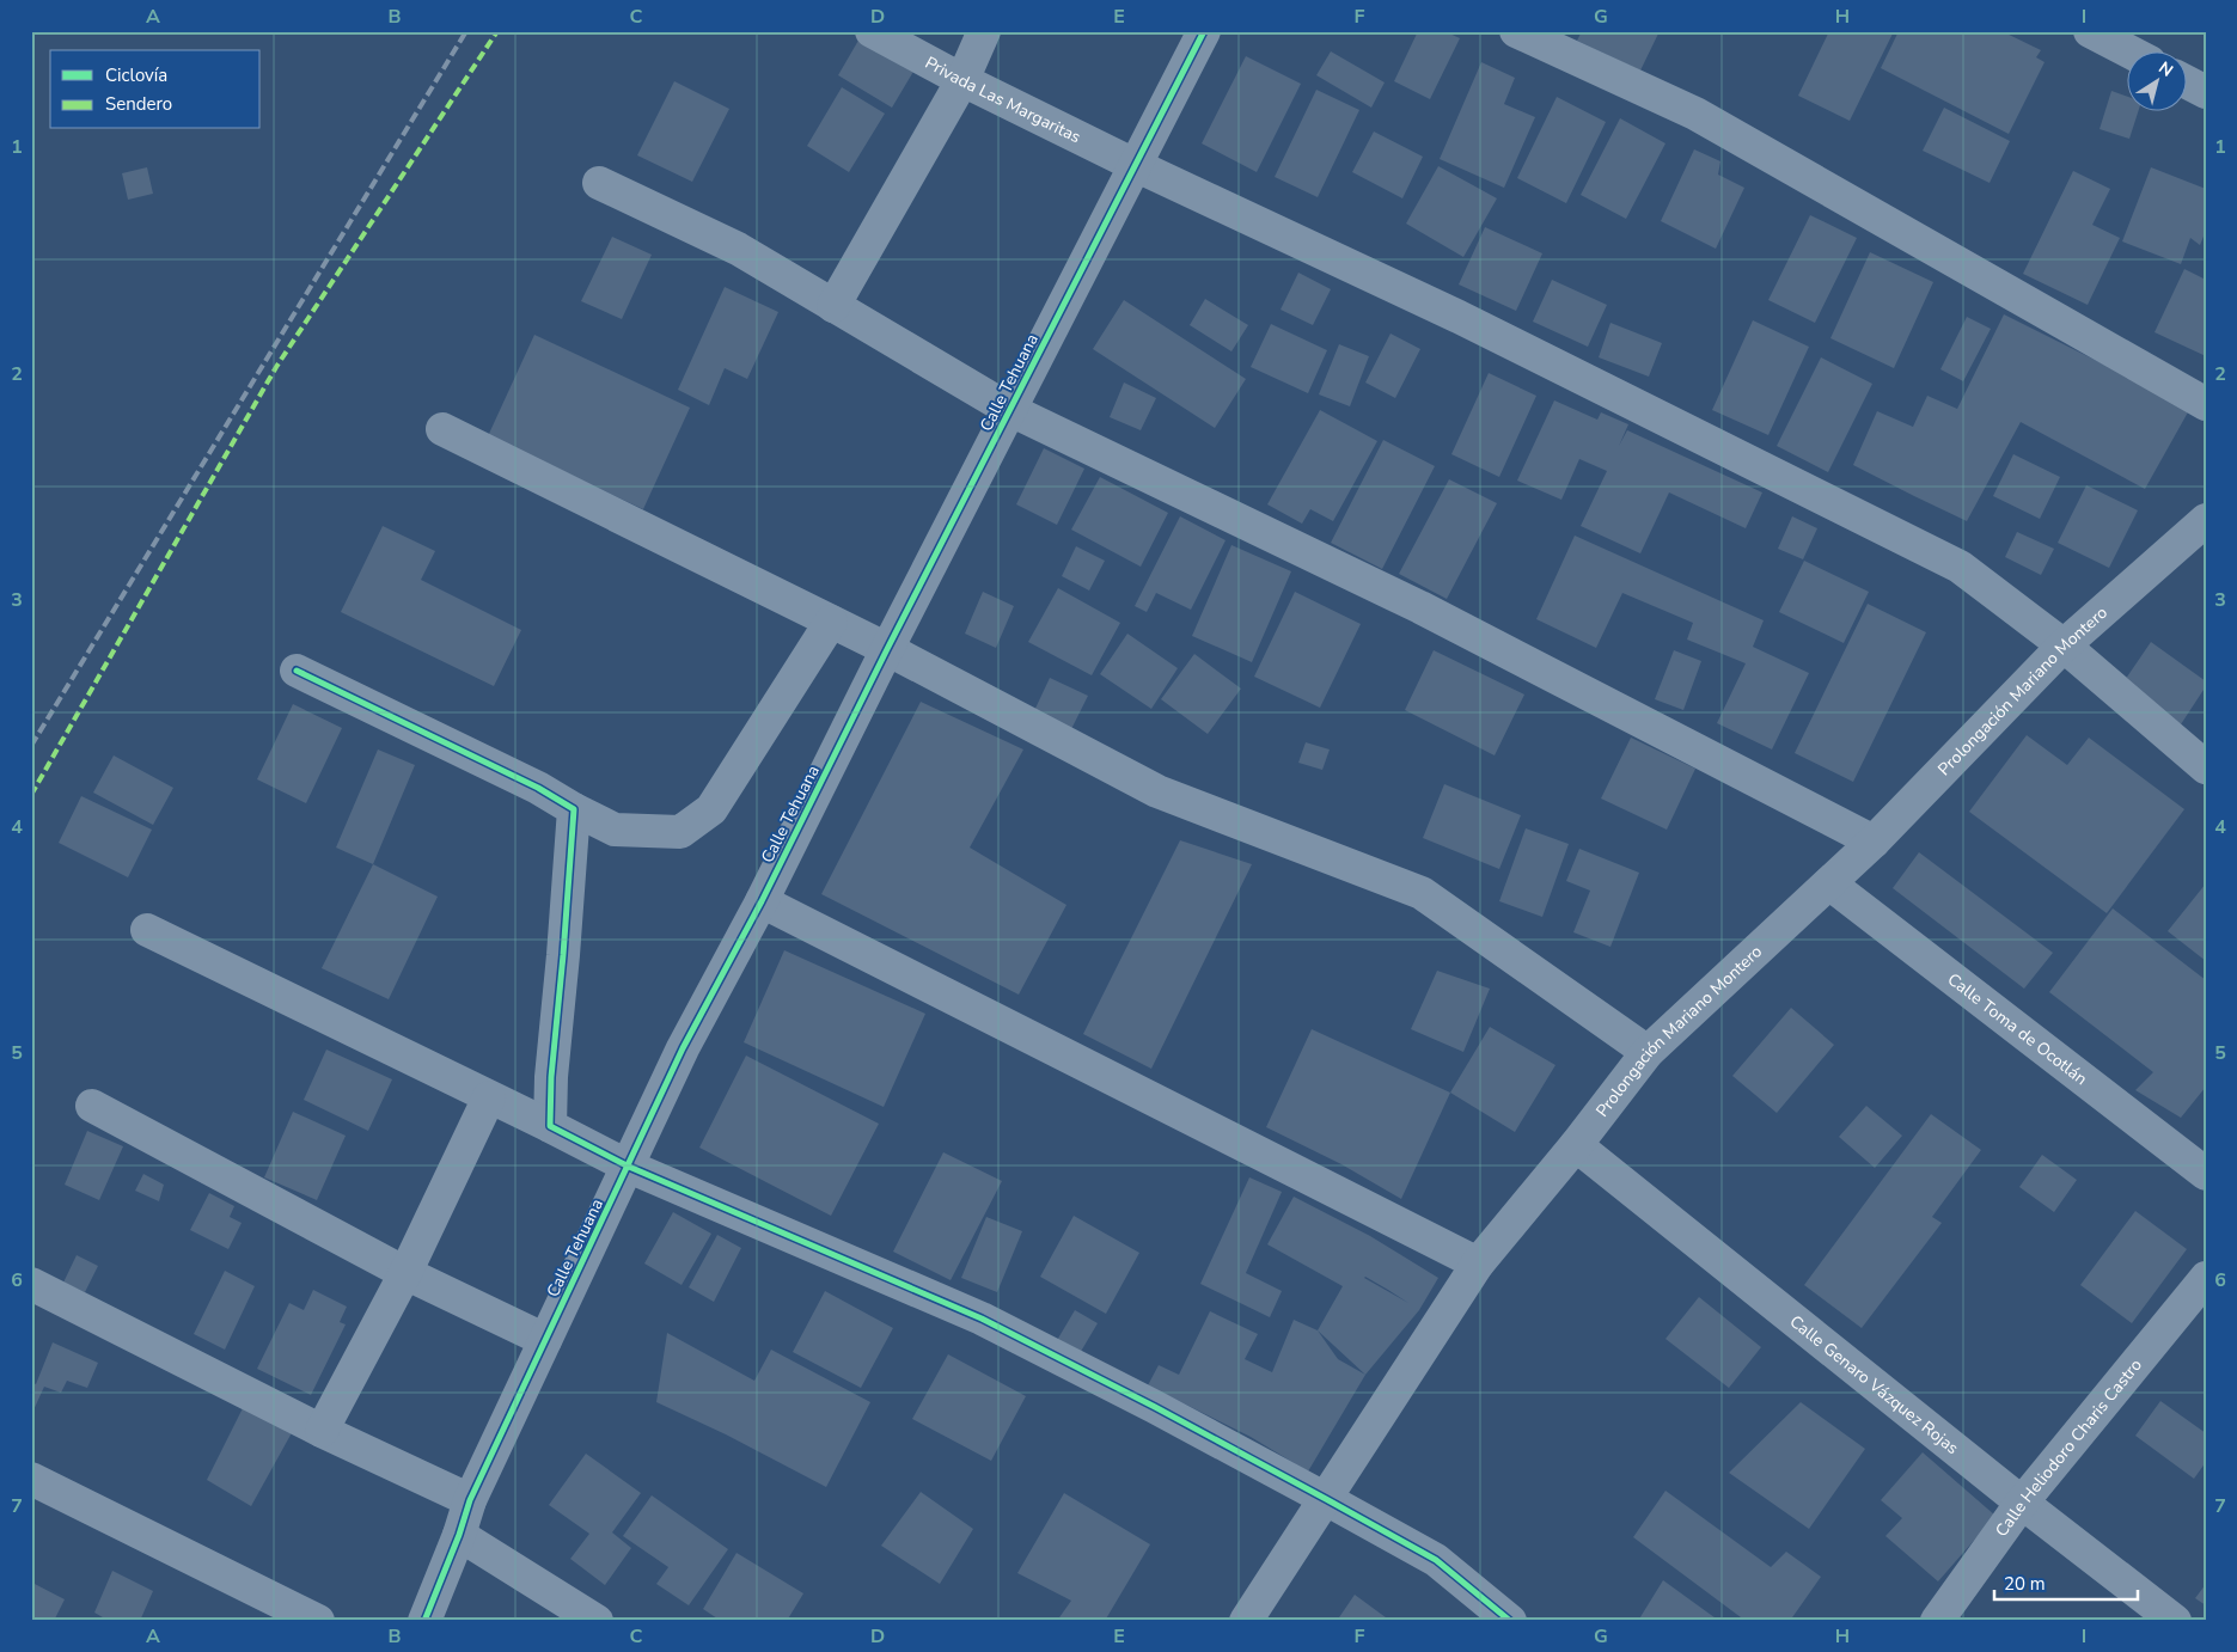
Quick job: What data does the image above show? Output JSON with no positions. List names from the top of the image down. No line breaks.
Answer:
{"streets":{"street":["Privada Las Margaritas","Calle Tehuana","Prolongación Mariano Montero","Calle Toma de Ocotlán","Calle Genaro Vázquez Rojas","Calle Heliodoro Charis Castro"]},"crossings":[["Privada Las Margaritas","Calle Tehuana"],["Privada Las Margaritas","Prolongación Mariano Montero"],["Prolongación Mariano Montero","Calle Toma de Ocotlán"],["Prolongación Mariano Montero","Calle Genaro Vázquez Rojas"],["Calle Genaro Vázquez Rojas","Calle Heliodoro Charis Castro"]],"legend":["Ciclovía","Sendero"],"scale_bar":"20 m","north":"top right","grid":{"columns":["A","B","C","D","E","F","G","H","I"],"rows":["1","2","3","4","5","6","7"]}}
